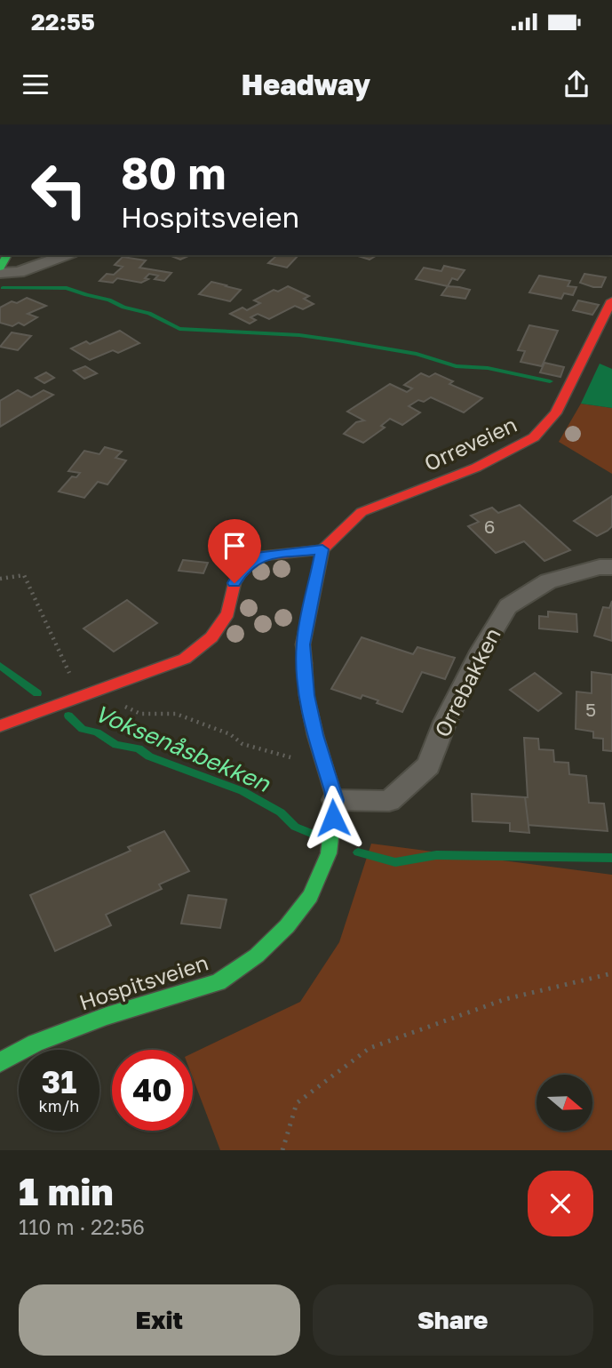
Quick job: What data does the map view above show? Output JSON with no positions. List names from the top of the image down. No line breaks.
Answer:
{"streets":{"street":["Orreveien","Orrebakken","Hospitsveien"]},"crossings":[["Orreveien","Hospitsveien"],["Orrebakken","Hospitsveien"]],"water":["Voksenåsbekken"],"house_numbers":["6","5"],"north":"right","page":{"status":"22:55","header":"Headway","turn":["80 m","Hospitsveien"],"speed":"31 km/h","limit":"40","heading":["1 min","110 m · 22:56"],"buttons":["Exit","Share"]}}
